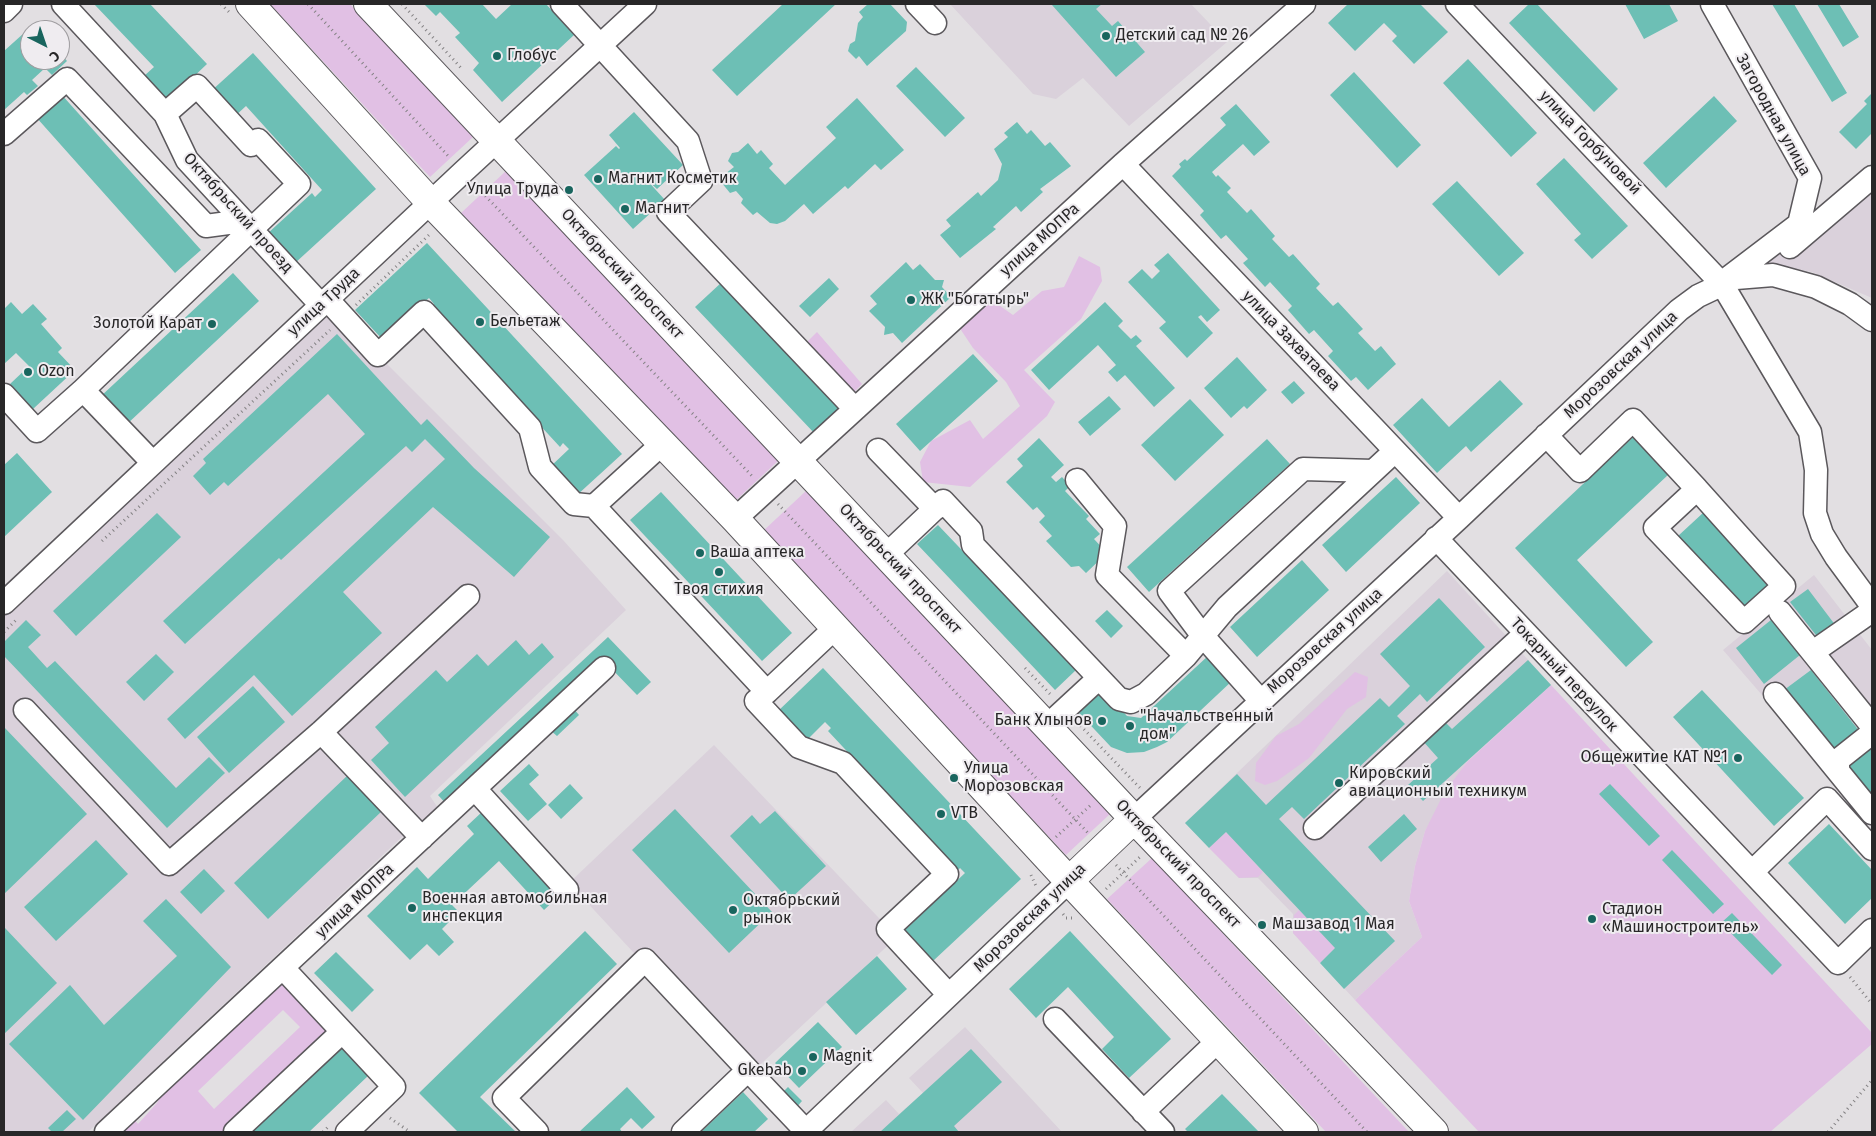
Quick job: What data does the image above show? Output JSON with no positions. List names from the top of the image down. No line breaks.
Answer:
{"streets":{"main road":["Октябрьский проспект","Морозовская улица"],"street":["Загородная улица","улица Горбуновой","Октябрьский проезд","улица МОПРа","улица Труда","улица Захватаева","Токарный переулок"]},"crossings":[["Загородная улица","улица Горбуновой"],["Загородная улица","Морозовская улица"],["улица Горбуновой","Морозовская улица"],["Октябрьский проезд","улица Труда"],["улица МОПРа","Октябрьский проспект"],["улица МОПРа","улица Захватаева"],["Октябрьский проспект","улица Труда"],["Октябрьский проспект","Морозовская улица"],["улица Захватаева","Морозовская улица"],["Морозовская улица","Токарный переулок"]],"places":["Детский сад № 26","Глобус","Магнит Косметик","Улица Труда","Магнит","ЖК \"Богатырь\"","Бельетаж","Золотой Карат","Ozon","Ваша аптека","Твоя стихия","Банк Хлынов","\"Начальственный дом\"","Общежитие КАТ №1","Улица Морозовская","Кировский авиационный техникум","VTB","Военная автомобильная инспекция","Октябрьский рынок","Стадион «Машиностроитель»","Машзавод 1 Мая","Magnit","Gkebab"],"north":"bottom right"}
